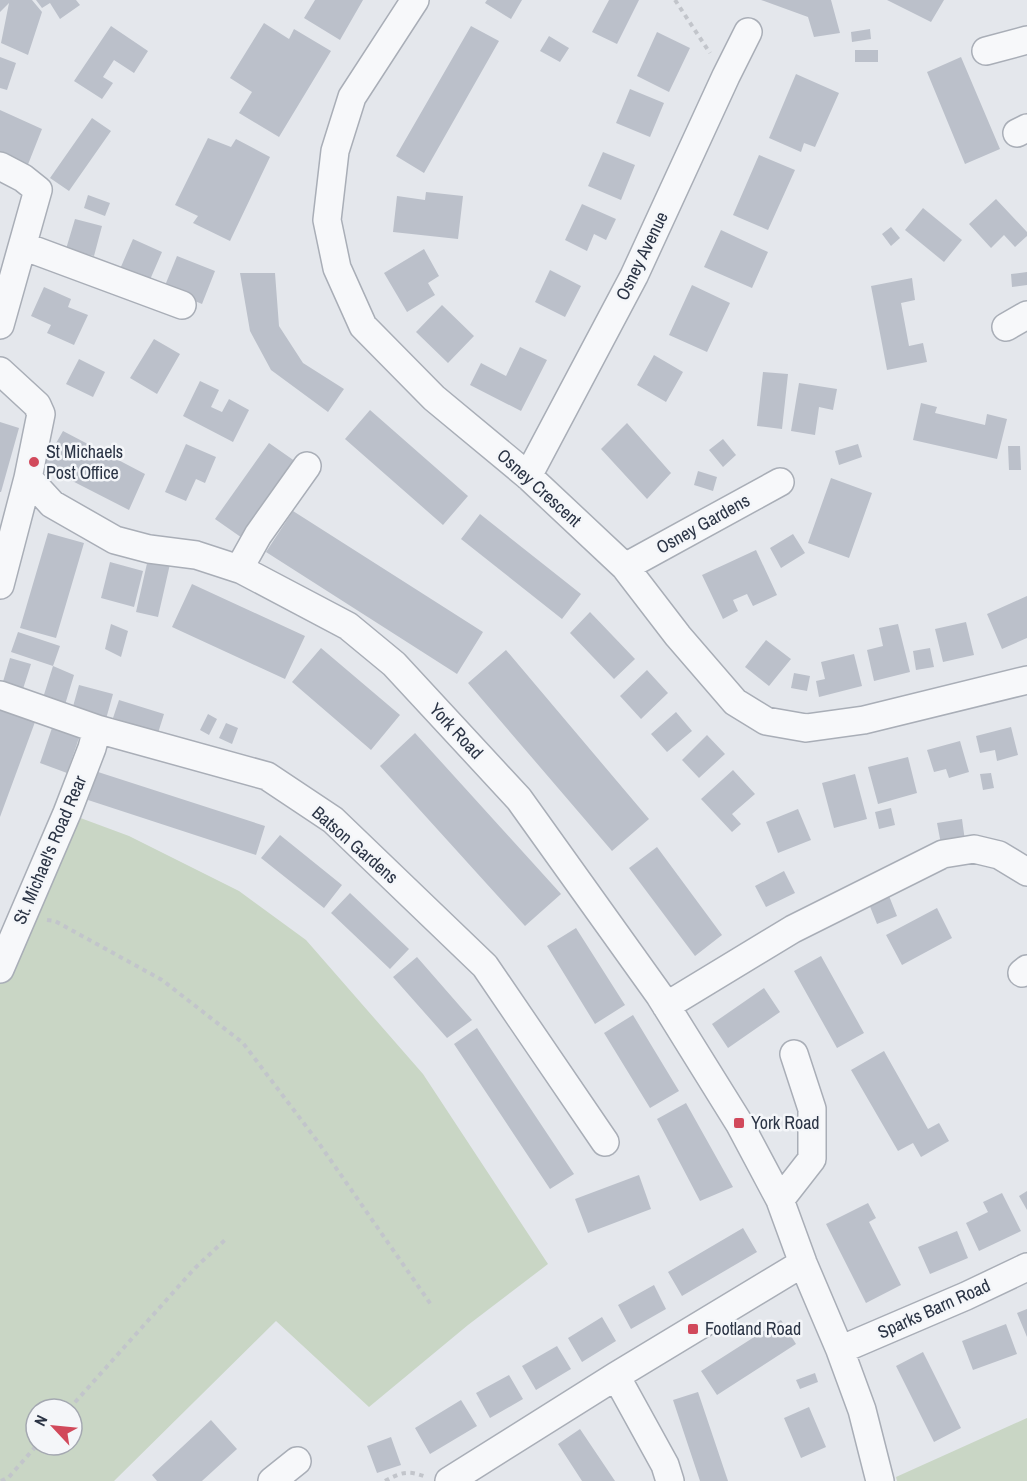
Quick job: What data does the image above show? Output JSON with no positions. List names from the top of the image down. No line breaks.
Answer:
{"streets":{"street":["Osney Avenue","Osney Crescent","Osney Gardens","York Road","Batson Gardens","St. Michael's Road Rear","Sparks Barn Road"]},"crossings":[["Osney Avenue","Osney Crescent"],["Osney Crescent","Osney Gardens"],["York Road","Sparks Barn Road"],["Batson Gardens","St. Michael's Road Rear"]],"places":{"other":["St Michaels Post Office"],"transit":["York Road","Footland Road"]},"north":"top left"}
